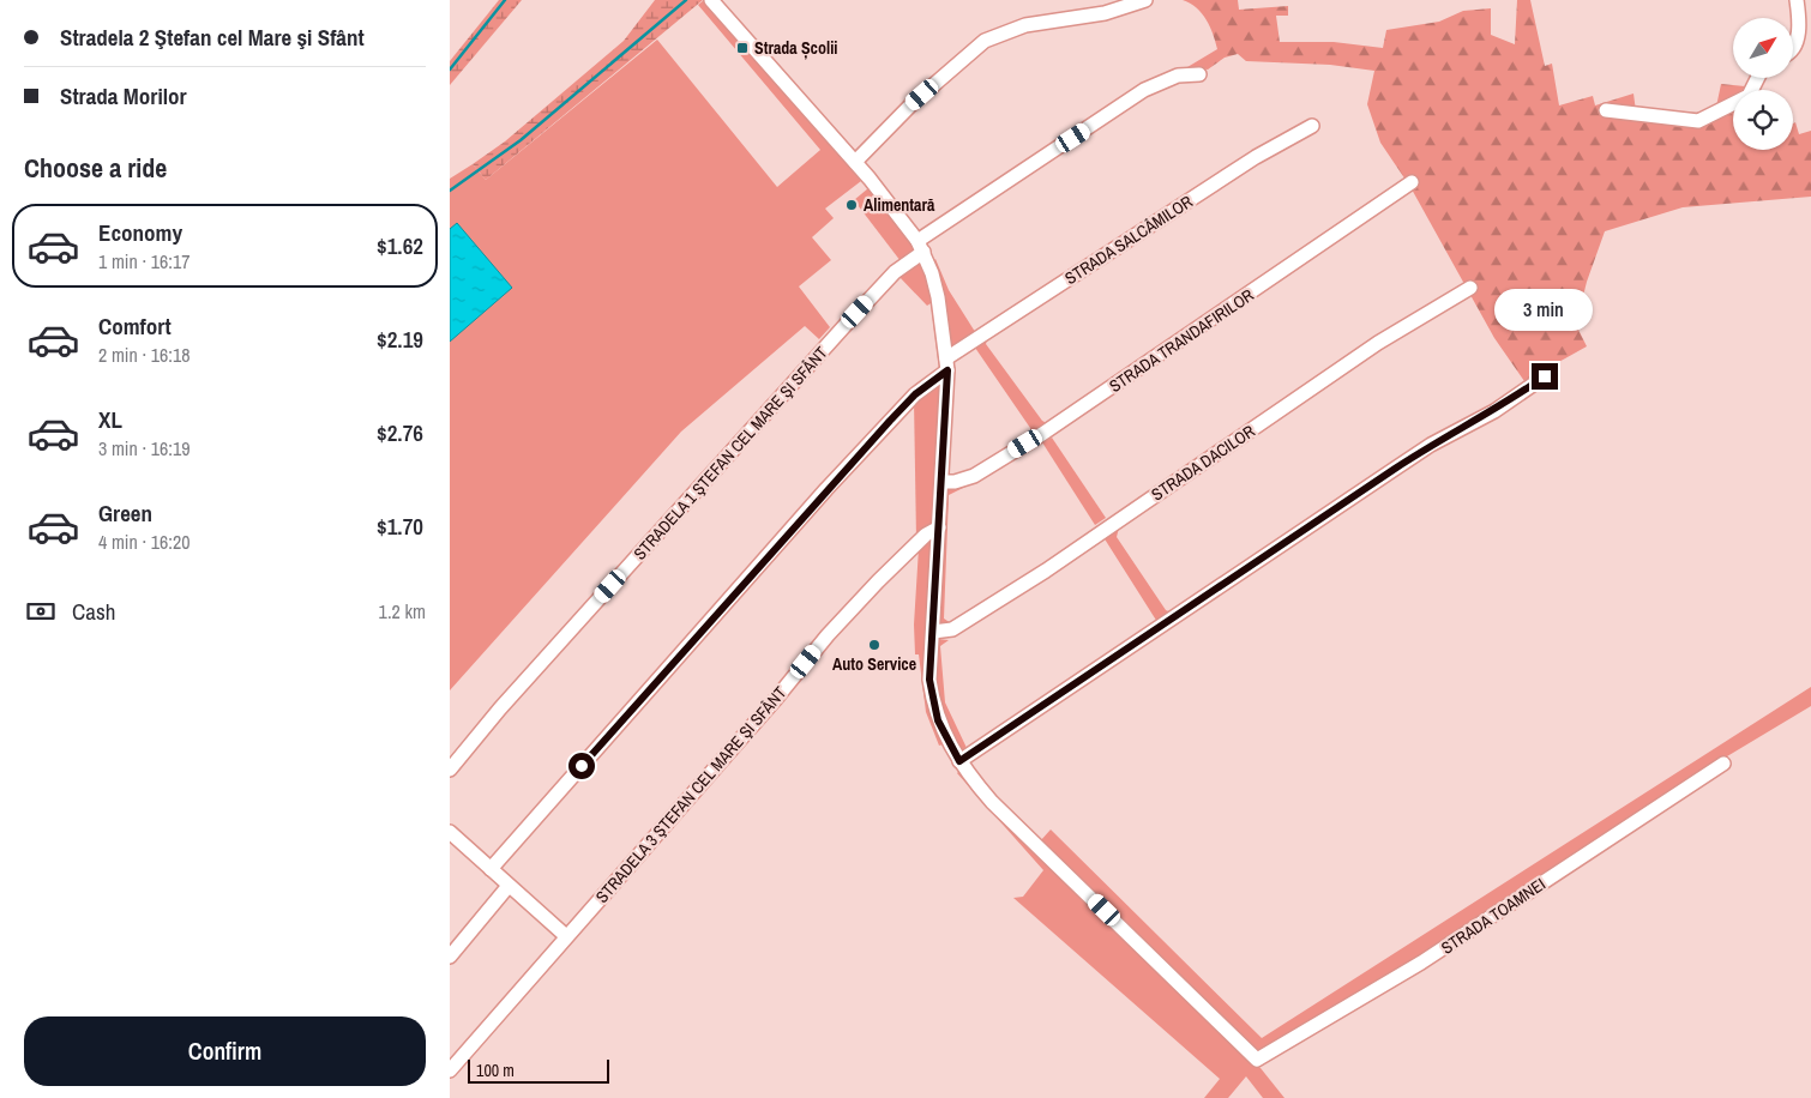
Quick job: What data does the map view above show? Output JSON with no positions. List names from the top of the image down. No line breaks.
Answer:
{"streets":{"street":["STRADA SALCÂMILOR","STRADA TRANDAFIRILOR","STRADELA 1 ŞTEFAN CEL MARE ŞI SFÂNT","STRADA DACILOR","STRADELA 3 ŞTEFAN CEL MARE ŞI SFÂNT","STRADA TOAMNEI"]},"places":{"transit":["Strada Școlii"],"other":["Alimentară","Auto Service"]},"scale_bar":"100 m","north":"top right","page":{"banner":["Stradela 2 Ştefan cel Mare şi Sfânt","Strada Morilor"],"heading":"Choose a ride","list":[{"name":"Economy","note":"1 min · 16:17","value":"$1.62"},{"name":"Comfort","note":"2 min · 16:18","value":"$2.19"},{"name":"XL","note":"3 min · 16:19","value":"$2.76"},{"name":"Green","note":"4 min · 16:20","value":"$1.70"}],"bubble":"3 min","pay":["Cash","1.2 km"],"buttons":"Confirm","scale":"100 m"}}
